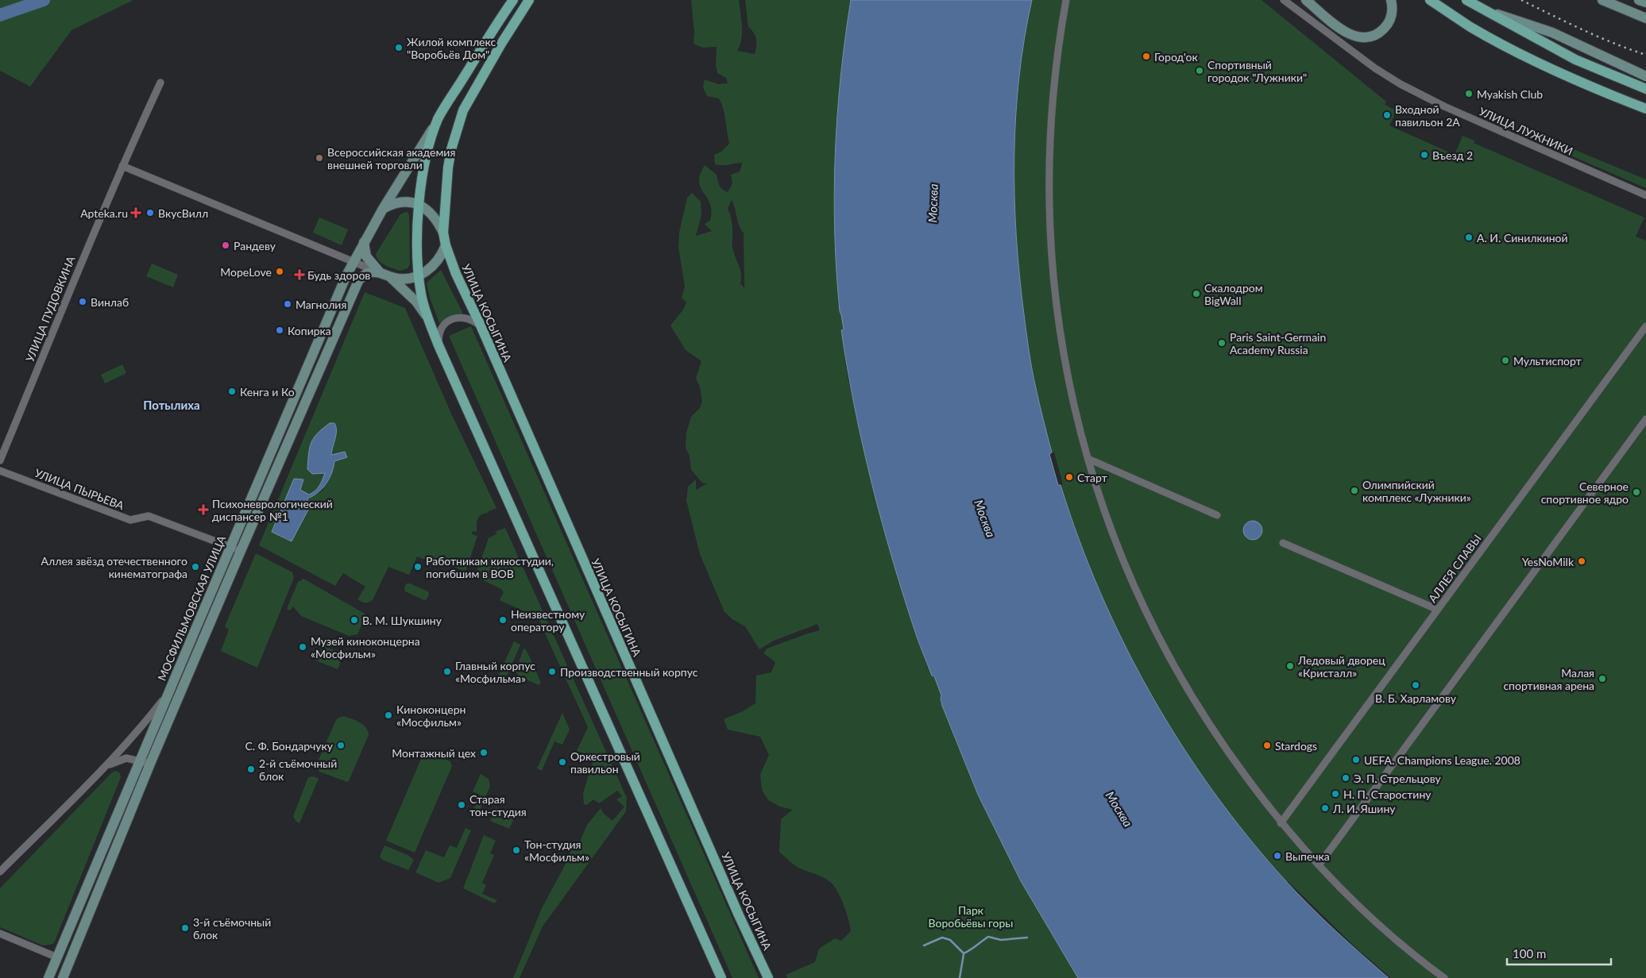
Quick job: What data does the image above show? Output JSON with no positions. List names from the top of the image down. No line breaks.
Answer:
{"streets":{"main road":["УЛИЦА КОСЫГИНА","МОСФИЛЬМОВСКАЯ УЛИЦА"],"street":["УЛИЦА ЛУЖНИКИ","УЛИЦА ПУДОВКИНА","УЛИЦА ПЫРЬЕВА","АЛЛЕЯ СЛАВЫ"]},"crossings":[["УЛИЦА КОСЫГИНА","МОСФИЛЬМОВСКАЯ УЛИЦА"],["УЛИЦА ПЫРЬЕВА","МОСФИЛЬМОВСКАЯ УЛИЦА"]],"districts":["Потылиха"],"water":["Москва"],"parks":["Парк Воробьёвы горы"],"places":{"other":["Жилой комплекс \"Воробьёв Дом\"","Город'ок","Спортивный городок \"Лужники\"","Myakish Club","Входной павильон 2A","Въезд 2","Всероссийская академия внешней торговли","ВкусВилл","А. И. Синилкиной","Рандеву","МореLove","Скалодром BigWall","Винлаб","Магнолия","Копирка","Paris Saint-Germain Academy Russia","Мультиспорт","Кенга и Ко","Старт","Олимпийский комплекс «Лужники»","Северное спортивное ядро","YesNoMilk","Аллея звёзд отечественного кинематографа","Работникам киностудии, погибшим в ВОВ","В. М. Шукшину","Неизвестному оператору","Музей киноконцерна «Мосфильм»","Ледовый дворец «Кристалл»","Главный корпус «Мосфильма»","Производственный корпус","Малая спортивная арена","В. Б. Харламову","Киноконцерн «Мосфильм»","С. Ф. Бондарчуку","Stardogs","Монтажный цех","UEFA. Champions League. 2008","Оркестровый павильон","2-й съёмочный блок","Э. П. Стрельцову","Н. П. Старостину","Старая тон-студия","Л. И. Яшину","Тон-студия «Мосфильм»","Выпечка","3-й съёмочный блок"],"health":["Apteka.ru","Будь здоров","Психоневрологический диспансер №1"]},"scale_bar":"100 m"}
